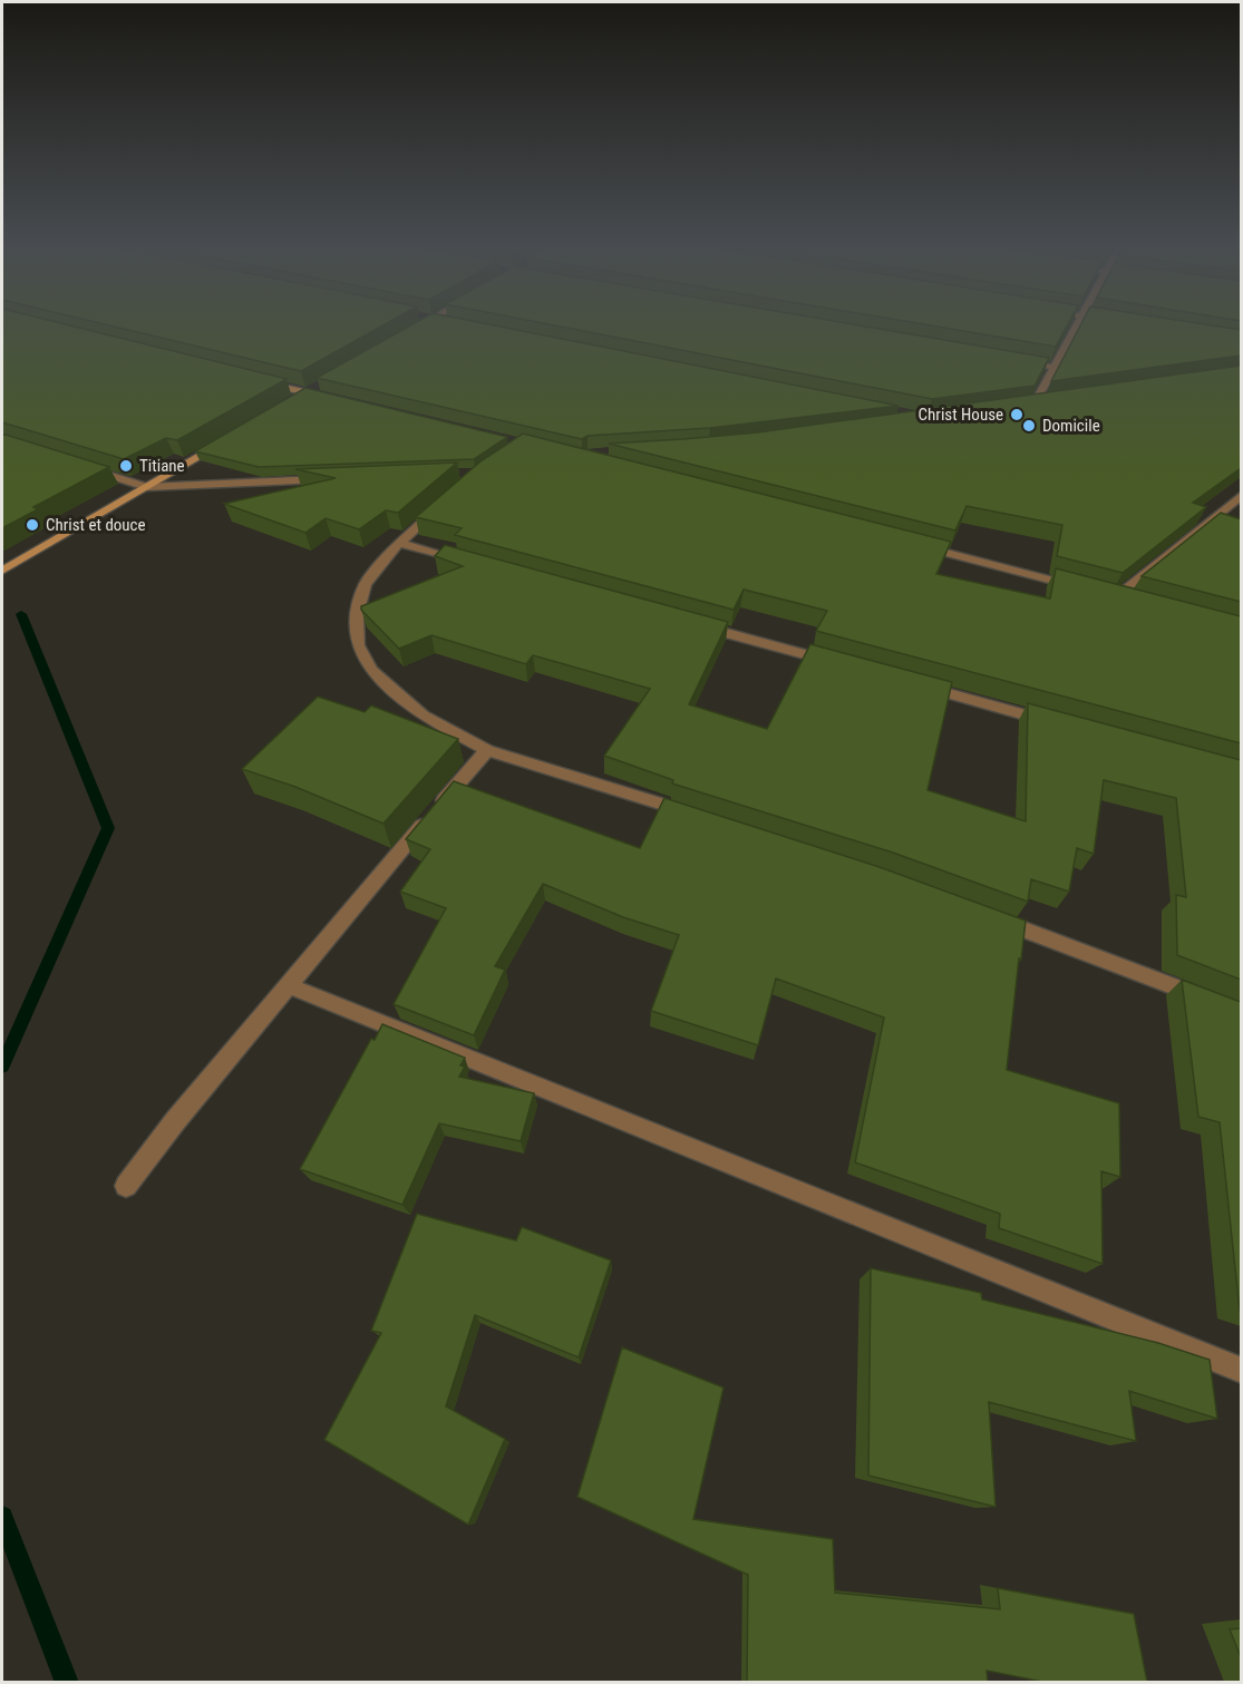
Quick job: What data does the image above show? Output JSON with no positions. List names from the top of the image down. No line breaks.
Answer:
{"places":["Christ House","Domicile","Titiane","Christ et douce"]}
